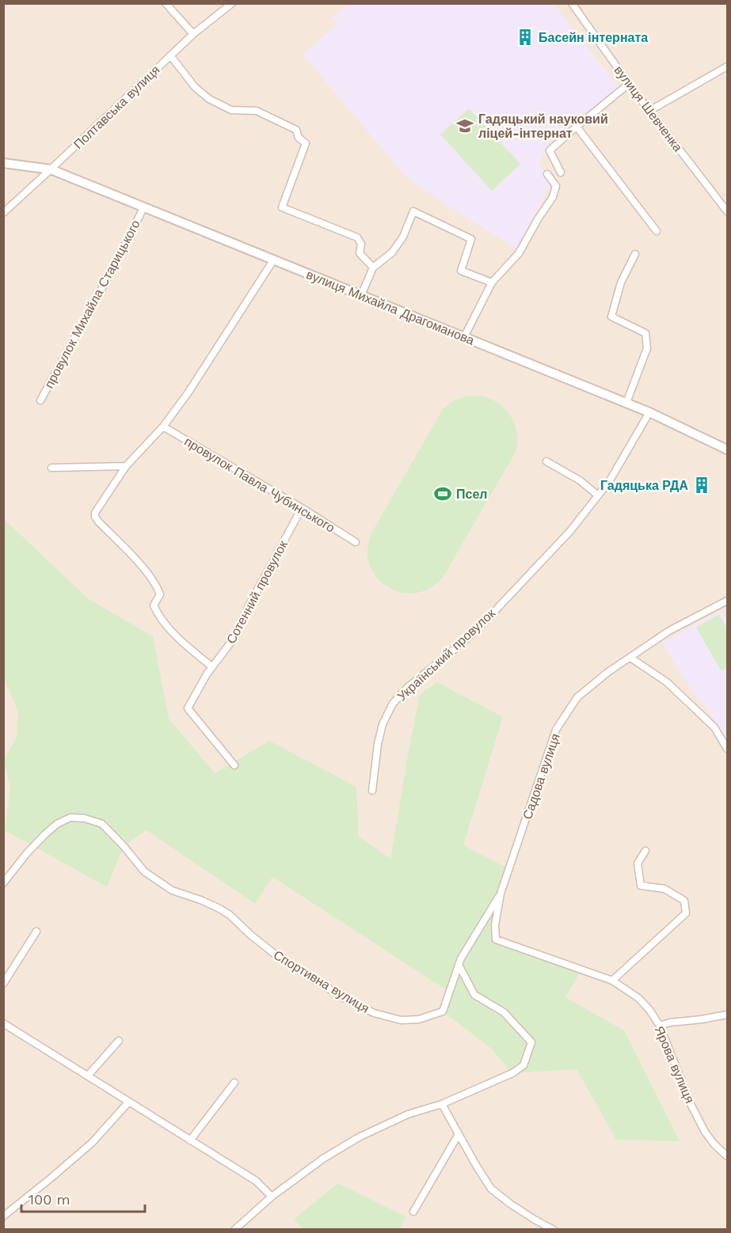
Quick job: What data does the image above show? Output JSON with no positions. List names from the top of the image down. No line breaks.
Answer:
{"streets":{"street":["Полтавська вулиця","вулиця Шевченка","провулок Михайла Старицького","вулиця Михайла Драгоманова","провулок Павла Чубинського","Сотенний провулок","Український провулок","Садова вулиця","Спортивна вулиця","Ярова вулиця"]},"crossings":[["Полтавська вулиця","вулиця Михайла Драгоманова"],["провулок Михайла Старицького","вулиця Михайла Драгоманова"],["вулиця Михайла Драгоманова","Український провулок"],["провулок Павла Чубинського","Сотенний провулок"],["Садова вулиця","Спортивна вулиця"],["Садова вулиця","Ярова вулиця"]],"places":{"building":["Басейн інтерната","Гадяцька РДА"],"school or university":["Гадяцький науковий ліцей-інтернат"],"sports":["Псел"]},"scale_bar":"100 m"}
